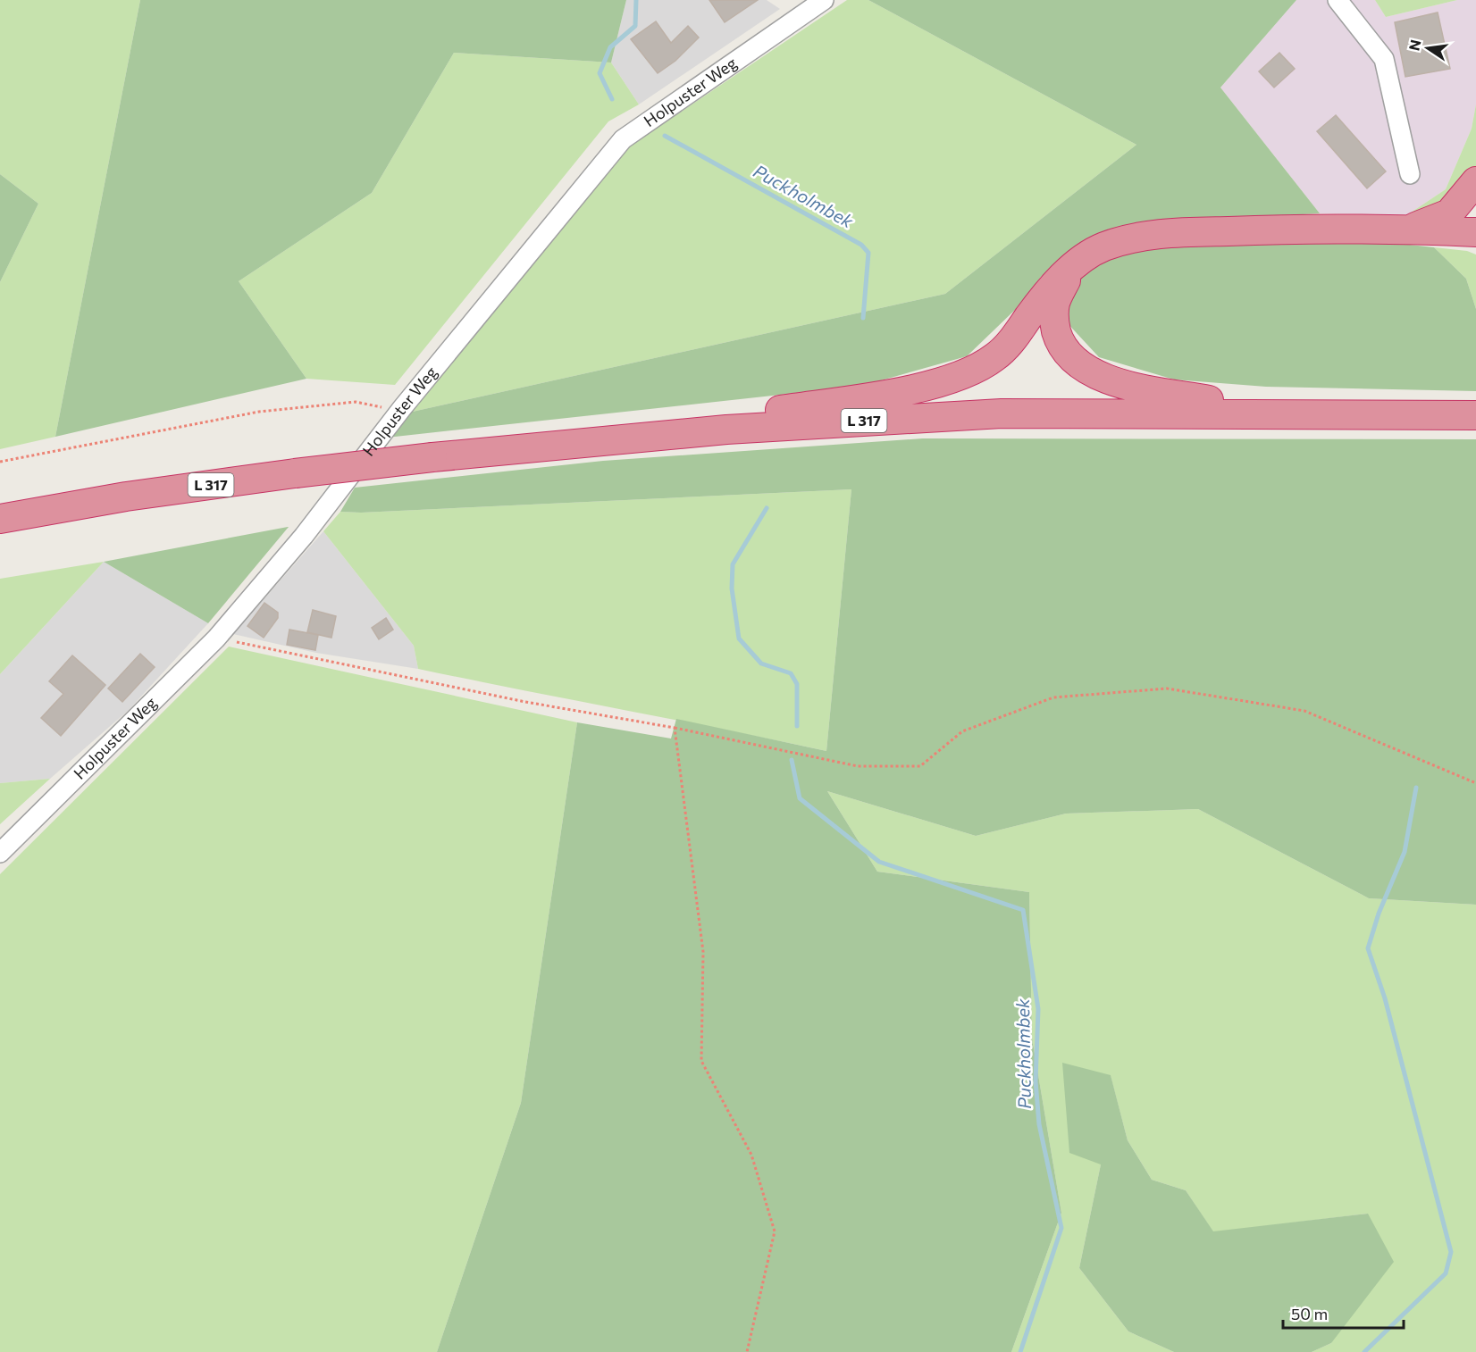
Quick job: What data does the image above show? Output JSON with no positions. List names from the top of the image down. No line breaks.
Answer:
{"streets":{"highway":["L 317"],"street":["Holpuster Weg"]},"water":["Puckholmbek"],"scale_bar":"50 m","north":"left"}
